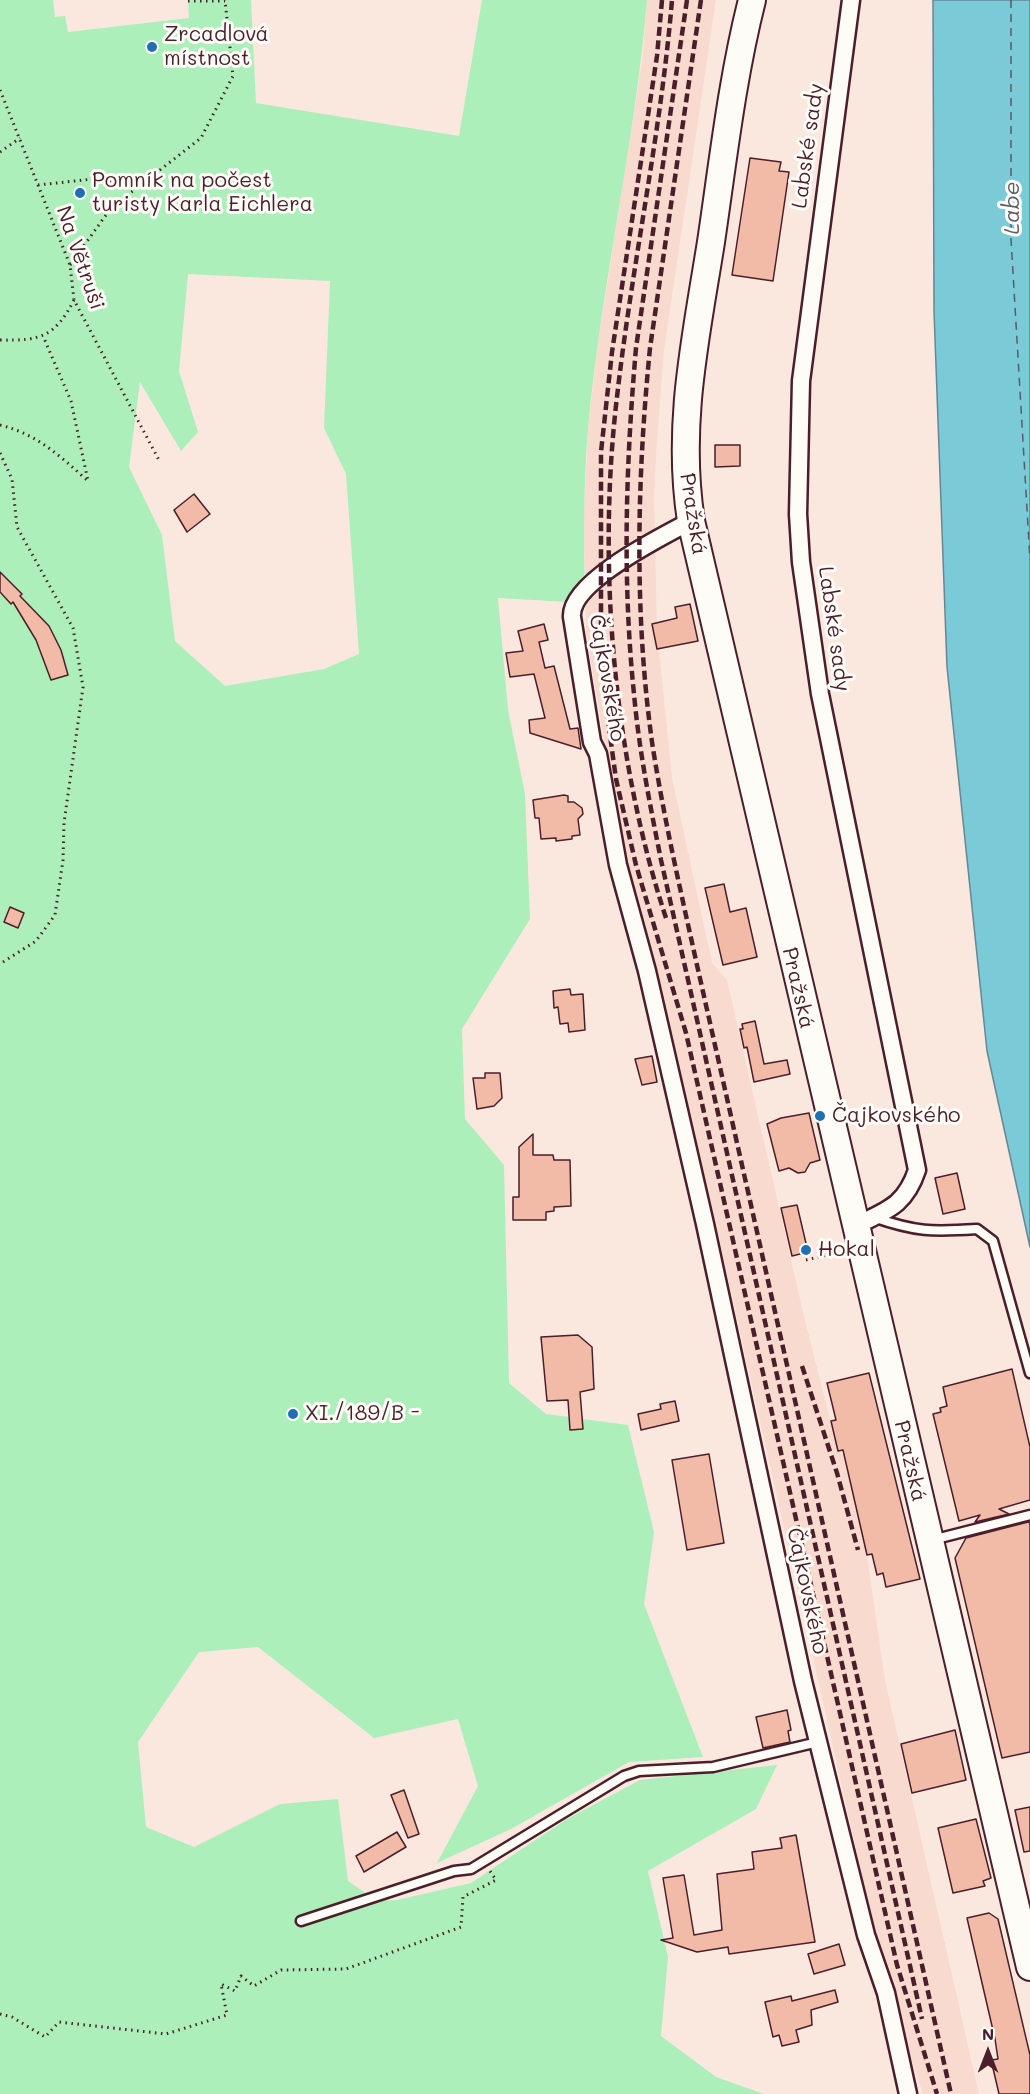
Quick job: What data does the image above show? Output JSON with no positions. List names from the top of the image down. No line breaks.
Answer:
{"streets":{"main road":["Pražská"],"street":["Labské sady","Čajkovského"],"path":["Na Větruši"]},"crossings":[["Labské sady","Pražská"],["Pražská","Čajkovského"]],"water":["Labe"],"places":["Zrcadlová místnost","Pomník na počest turisty Karla Eichlera","Čajkovského","Hokal","XI./189/B -"],"north":"top"}
